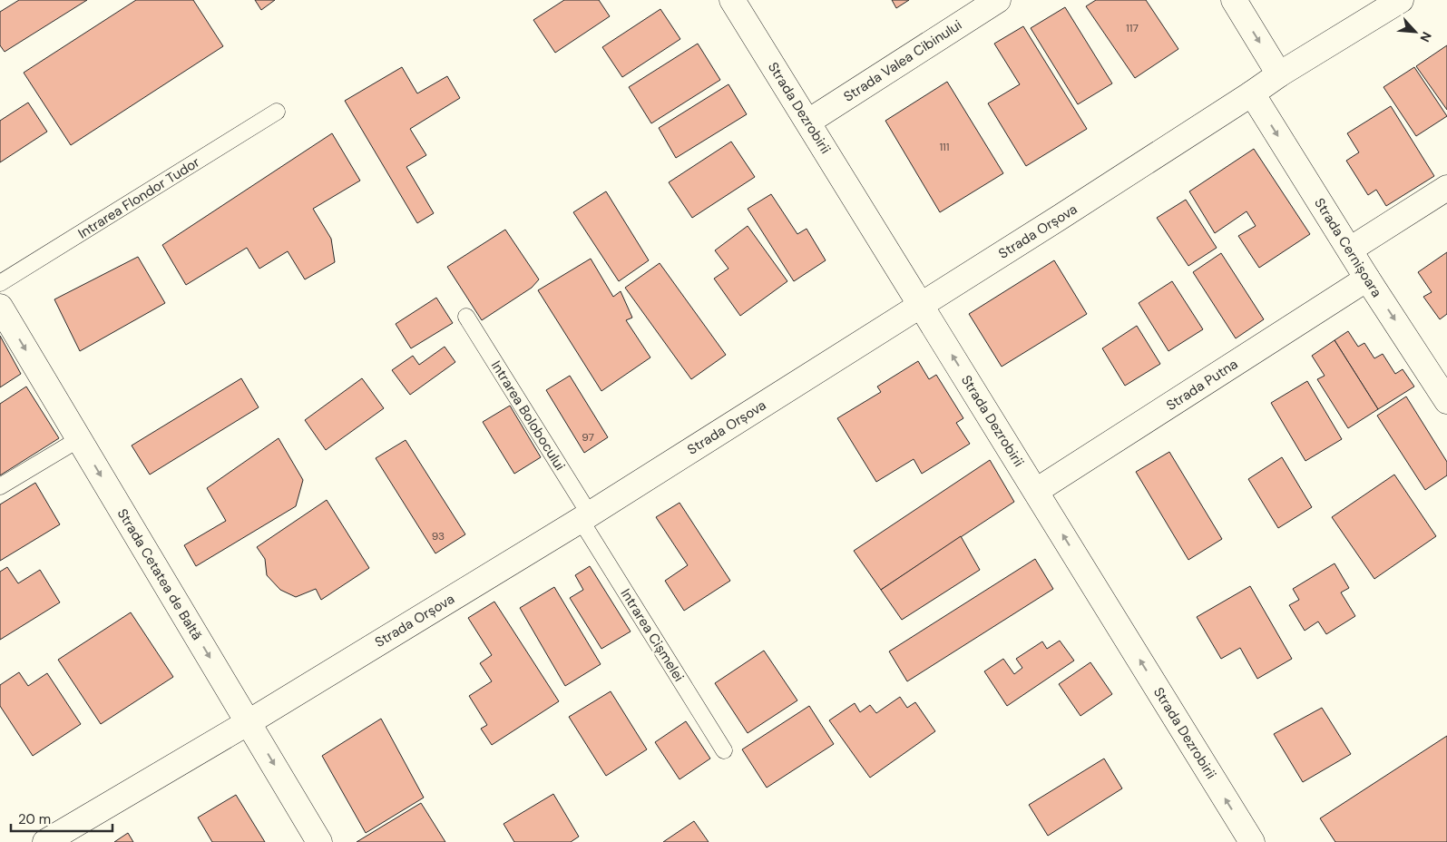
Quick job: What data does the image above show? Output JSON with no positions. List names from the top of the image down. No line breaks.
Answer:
{"streets":{"street":["Strada Valea Cibinului","Strada Dezrobirii","Strada Orșova","Strada Cernișoara","Strada Putna","Strada Cetatea de Baltă"],"lane":["Intrarea Flondor Tudor","Intrarea Bolobocului","Intrarea Cișmelei"]},"crossings":[["Strada Valea Cibinului","Strada Dezrobirii"],["Strada Dezrobirii","Strada Orșova"],["Strada Dezrobirii","Strada Putna"],["Strada Orșova","Strada Cernișoara"],["Strada Orșova","Intrarea Bolobocului"],["Strada Orșova","Strada Cetatea de Baltă"],["Strada Orșova","Intrarea Cișmelei"],["Strada Cernișoara","Strada Putna"],["Intrarea Bolobocului","Intrarea Cișmelei"]],"one_way":["Strada Dezrobirii","Strada Cernișoara","Strada Cetatea de Baltă"],"house_numbers":["117","111","97","93"],"scale_bar":"20 m","north":"bottom right"}
